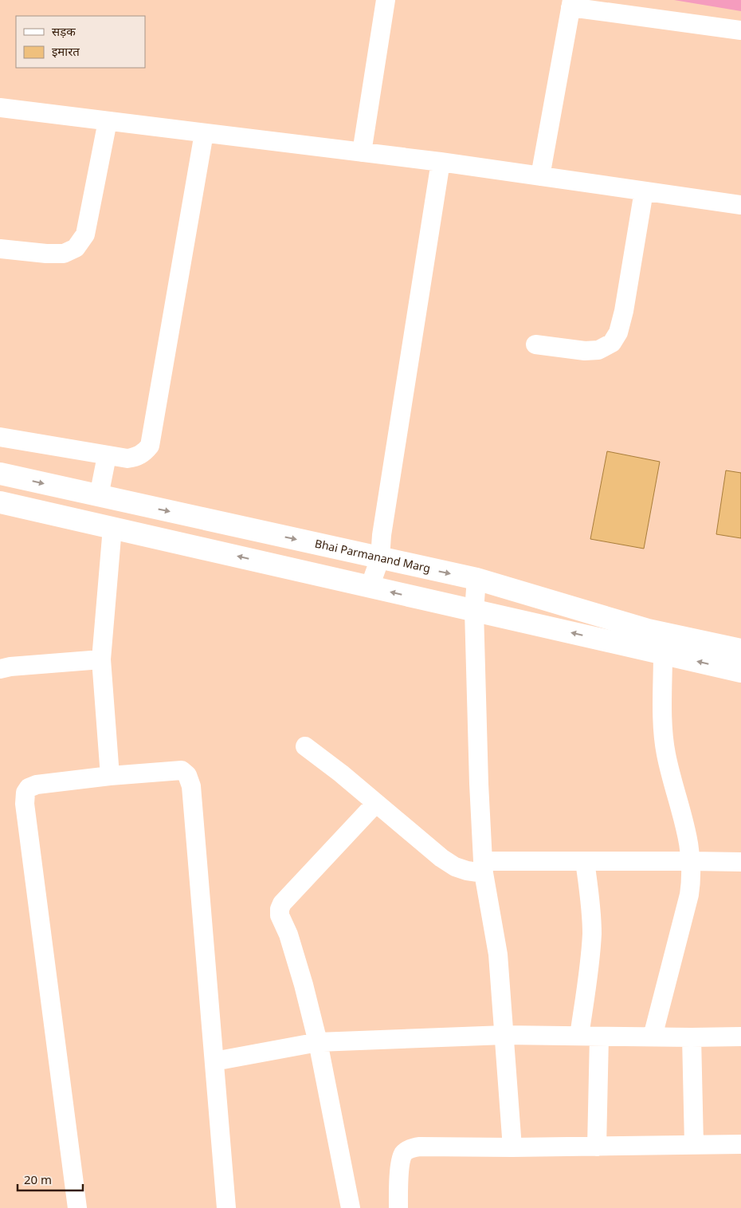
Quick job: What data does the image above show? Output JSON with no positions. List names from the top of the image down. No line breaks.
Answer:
{"streets":{"street":["Bhai Parmanand Marg"]},"legend":["सड़क","इमारत"],"scale_bar":"20 m"}
